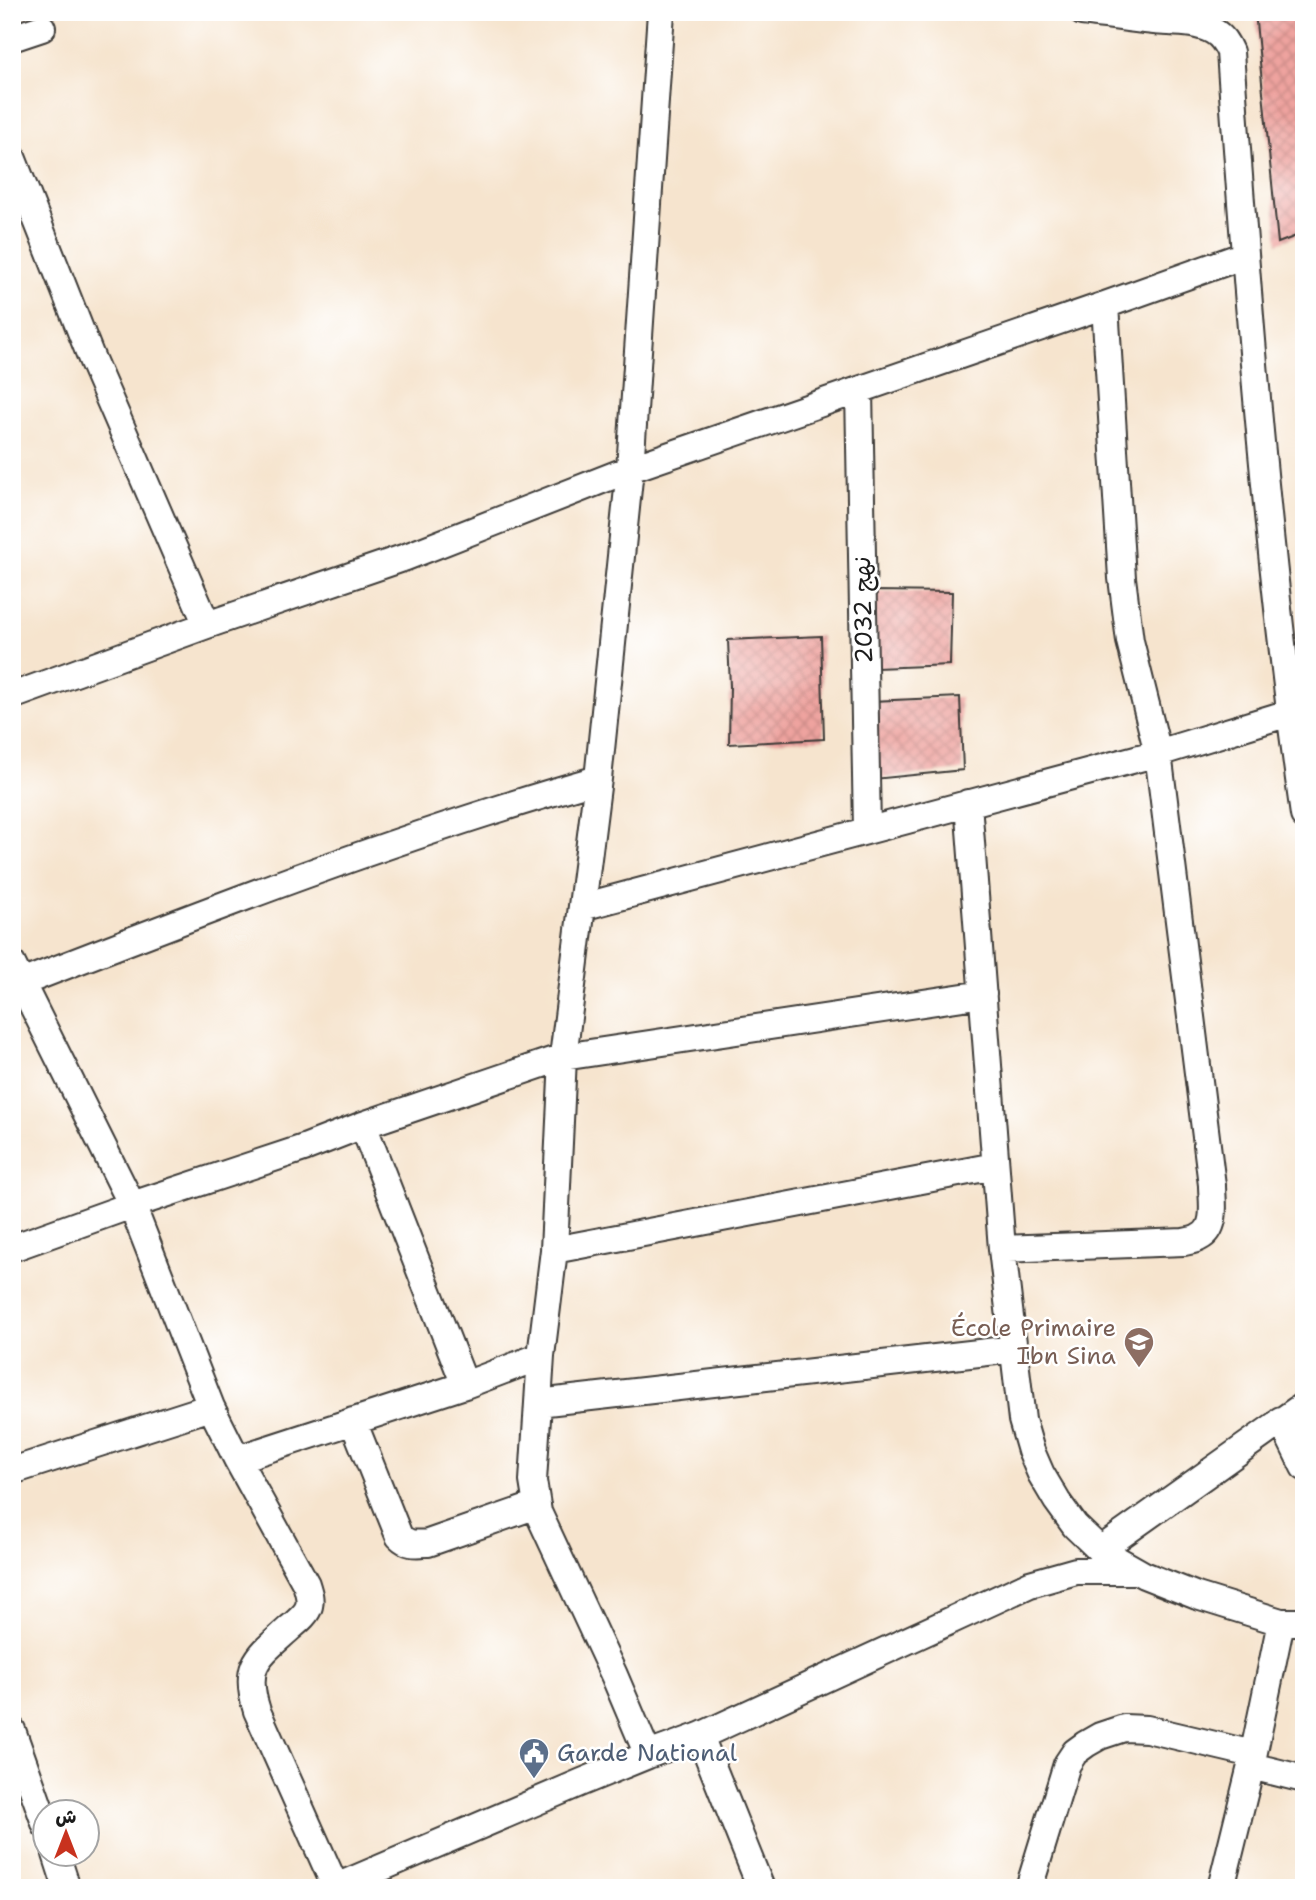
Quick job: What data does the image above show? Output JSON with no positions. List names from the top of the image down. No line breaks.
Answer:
{"streets":{"street":["نهج 2032"]},"places":{"school or university":["École Primaire Ibn Sina"],"public building":["Garde National"]},"north":"top"}
